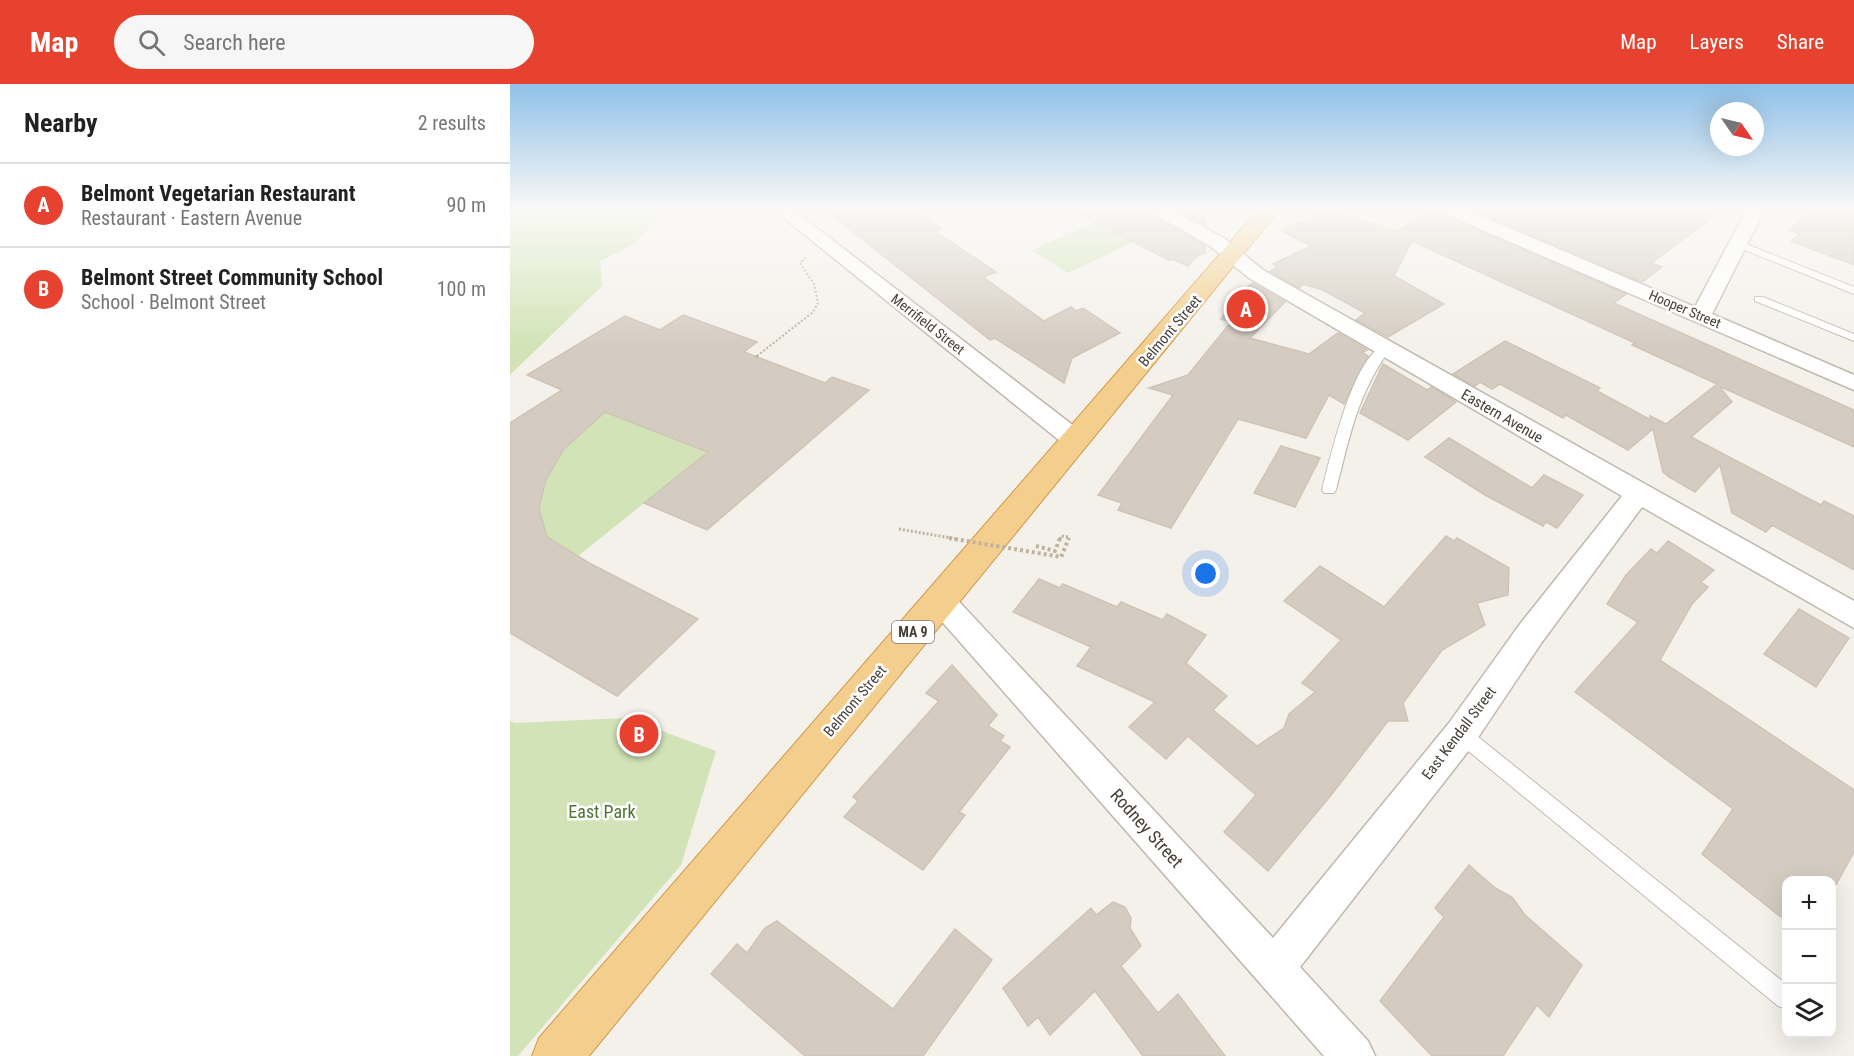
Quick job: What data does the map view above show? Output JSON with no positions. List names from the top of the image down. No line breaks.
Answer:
{"streets":{"highway":["Belmont Street","MA 9"],"street":["Hooper Street","Merrifield Street","Eastern Avenue","East Kendall Street","Rodney Street"]},"crossings":[["Merrifield Street","Belmont Street"],["Belmont Street","Eastern Avenue"],["Belmont Street","Rodney Street"],["Eastern Avenue","East Kendall Street"],["East Kendall Street","Rodney Street"]],"parks":["East Park"],"north":"bottom right","page":{"header":"Map","search":"Search here","nav":["Map","Layers","Share"],"heading":["Nearby","2 results"],"list":[{"mark":"A","name":"Belmont Vegetarian Restaurant","note":"Restaurant · Eastern Avenue","value":"90 m"},{"mark":"B","name":"Belmont Street Community School","note":"School · Belmont Street","value":"100 m"}],"pins":["A","B"],"map_buttons":["+","−"]}}
